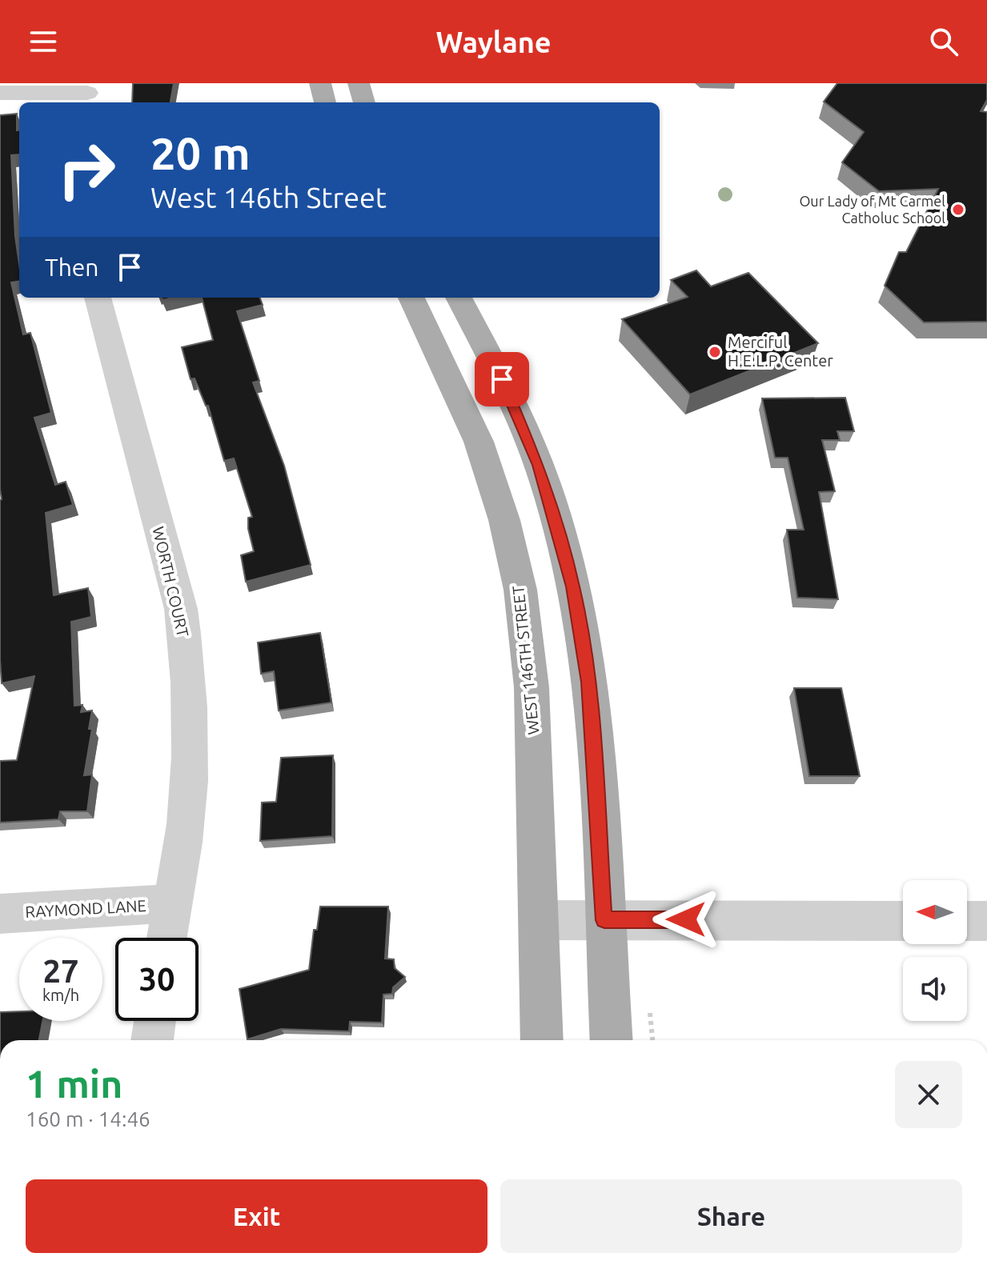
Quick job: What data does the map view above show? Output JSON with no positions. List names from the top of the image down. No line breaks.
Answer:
{"streets":{"main road":["WEST 146TH STREET"],"street":["WORTH COURT","RAYMOND LANE"]},"crossings":[["WORTH COURT","RAYMOND LANE"]],"places":["Our Lady of Mt Carmel Catholuc School","Merciful H.E.L.P. Center"],"north":"left","page":{"header":"Waylane","turn":["20 m","West 146th Street"],"then":"Then","speed":"27 km/h","limit":"30","heading":["1 min","160 m · 14:46"],"buttons":["Exit","Share"]}}
